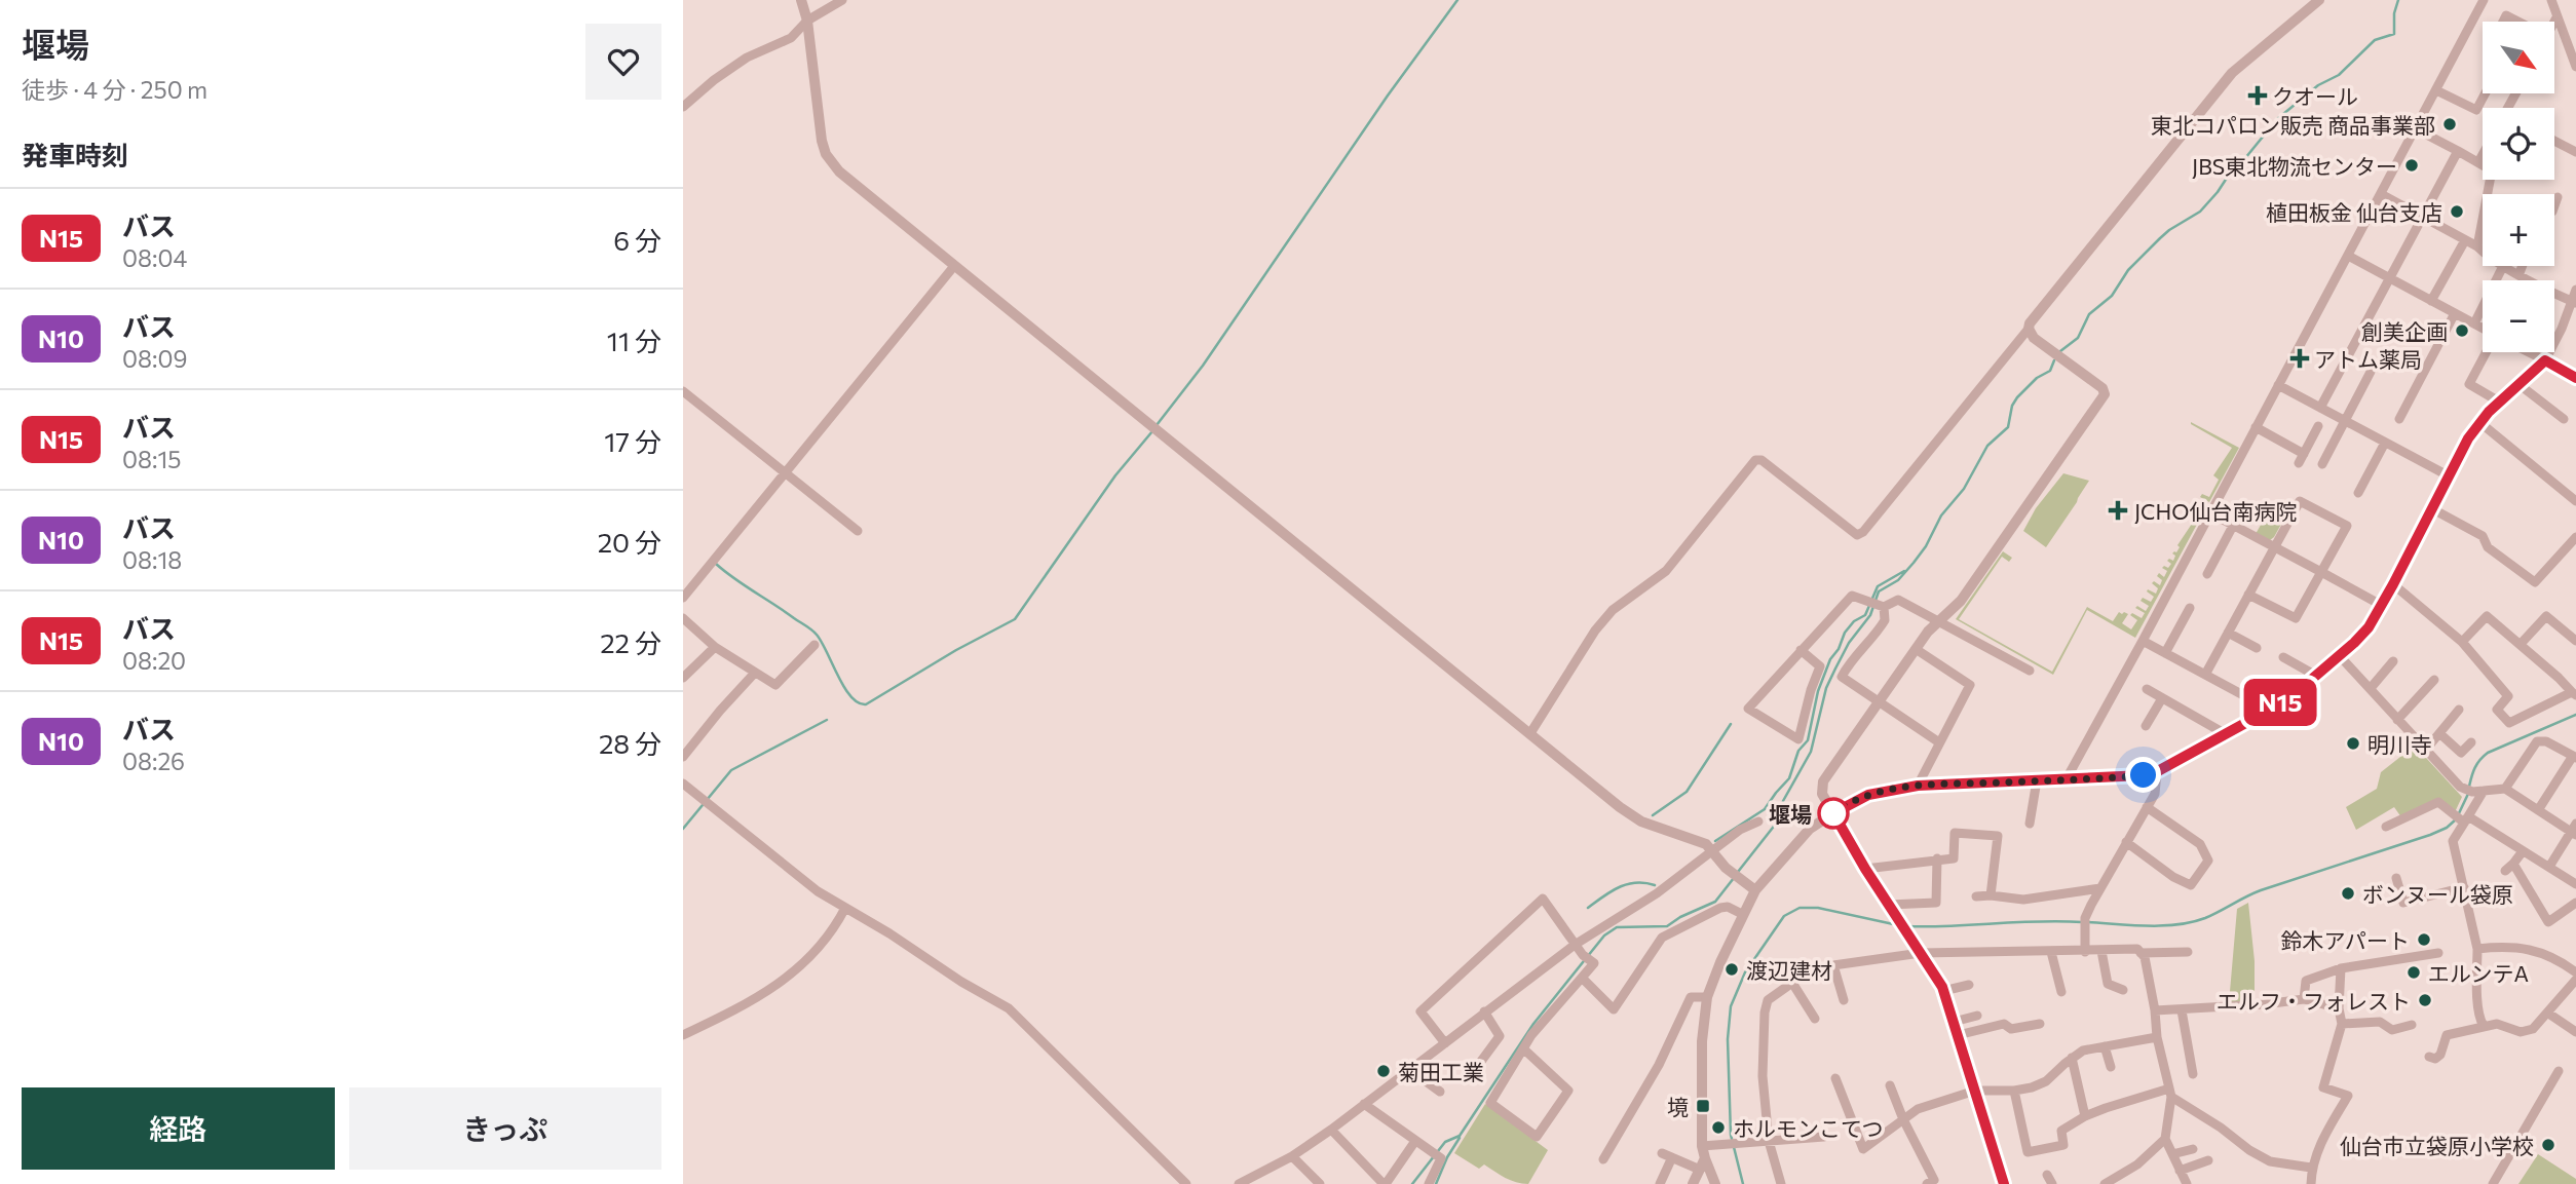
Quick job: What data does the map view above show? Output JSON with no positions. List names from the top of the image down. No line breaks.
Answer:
{"places":{"health":["クオール","アトム薬局","JCHO仙台南病院"],"other":["東北コパロン販売 商品事業部","JBS東北物流センター","植田板金 仙台支店","創美企画","明川寺","堰場","ボンヌール袋原","鈴木アパート","渡辺建材","エルンテA","エルフ・フォレスト","菊田工業","ホルモンこてつ","仙台市立袋原小学校"],"transit":["境"]},"lines":["bus line N15"],"north":"bottom right","page":{"heading":[["堰場","徒歩 · 4 分 · 250 m"],"発車時刻"],"on_map":"N15","map_buttons":["+","−"],"list":[{"mark":"N15","name":"バス","note":"08:04","value":"6 分"},{"mark":"N10","name":"バス","note":"08:09","value":"11 分"},{"mark":"N15","name":"バス","note":"08:15","value":"17 分"},{"mark":"N10","name":"バス","note":"08:18","value":"20 分"},{"mark":"N15","name":"バス","note":"08:20","value":"22 分"},{"mark":"N10","name":"バス","note":"08:26","value":"28 分"}],"buttons":["経路","きっぷ"]}}
